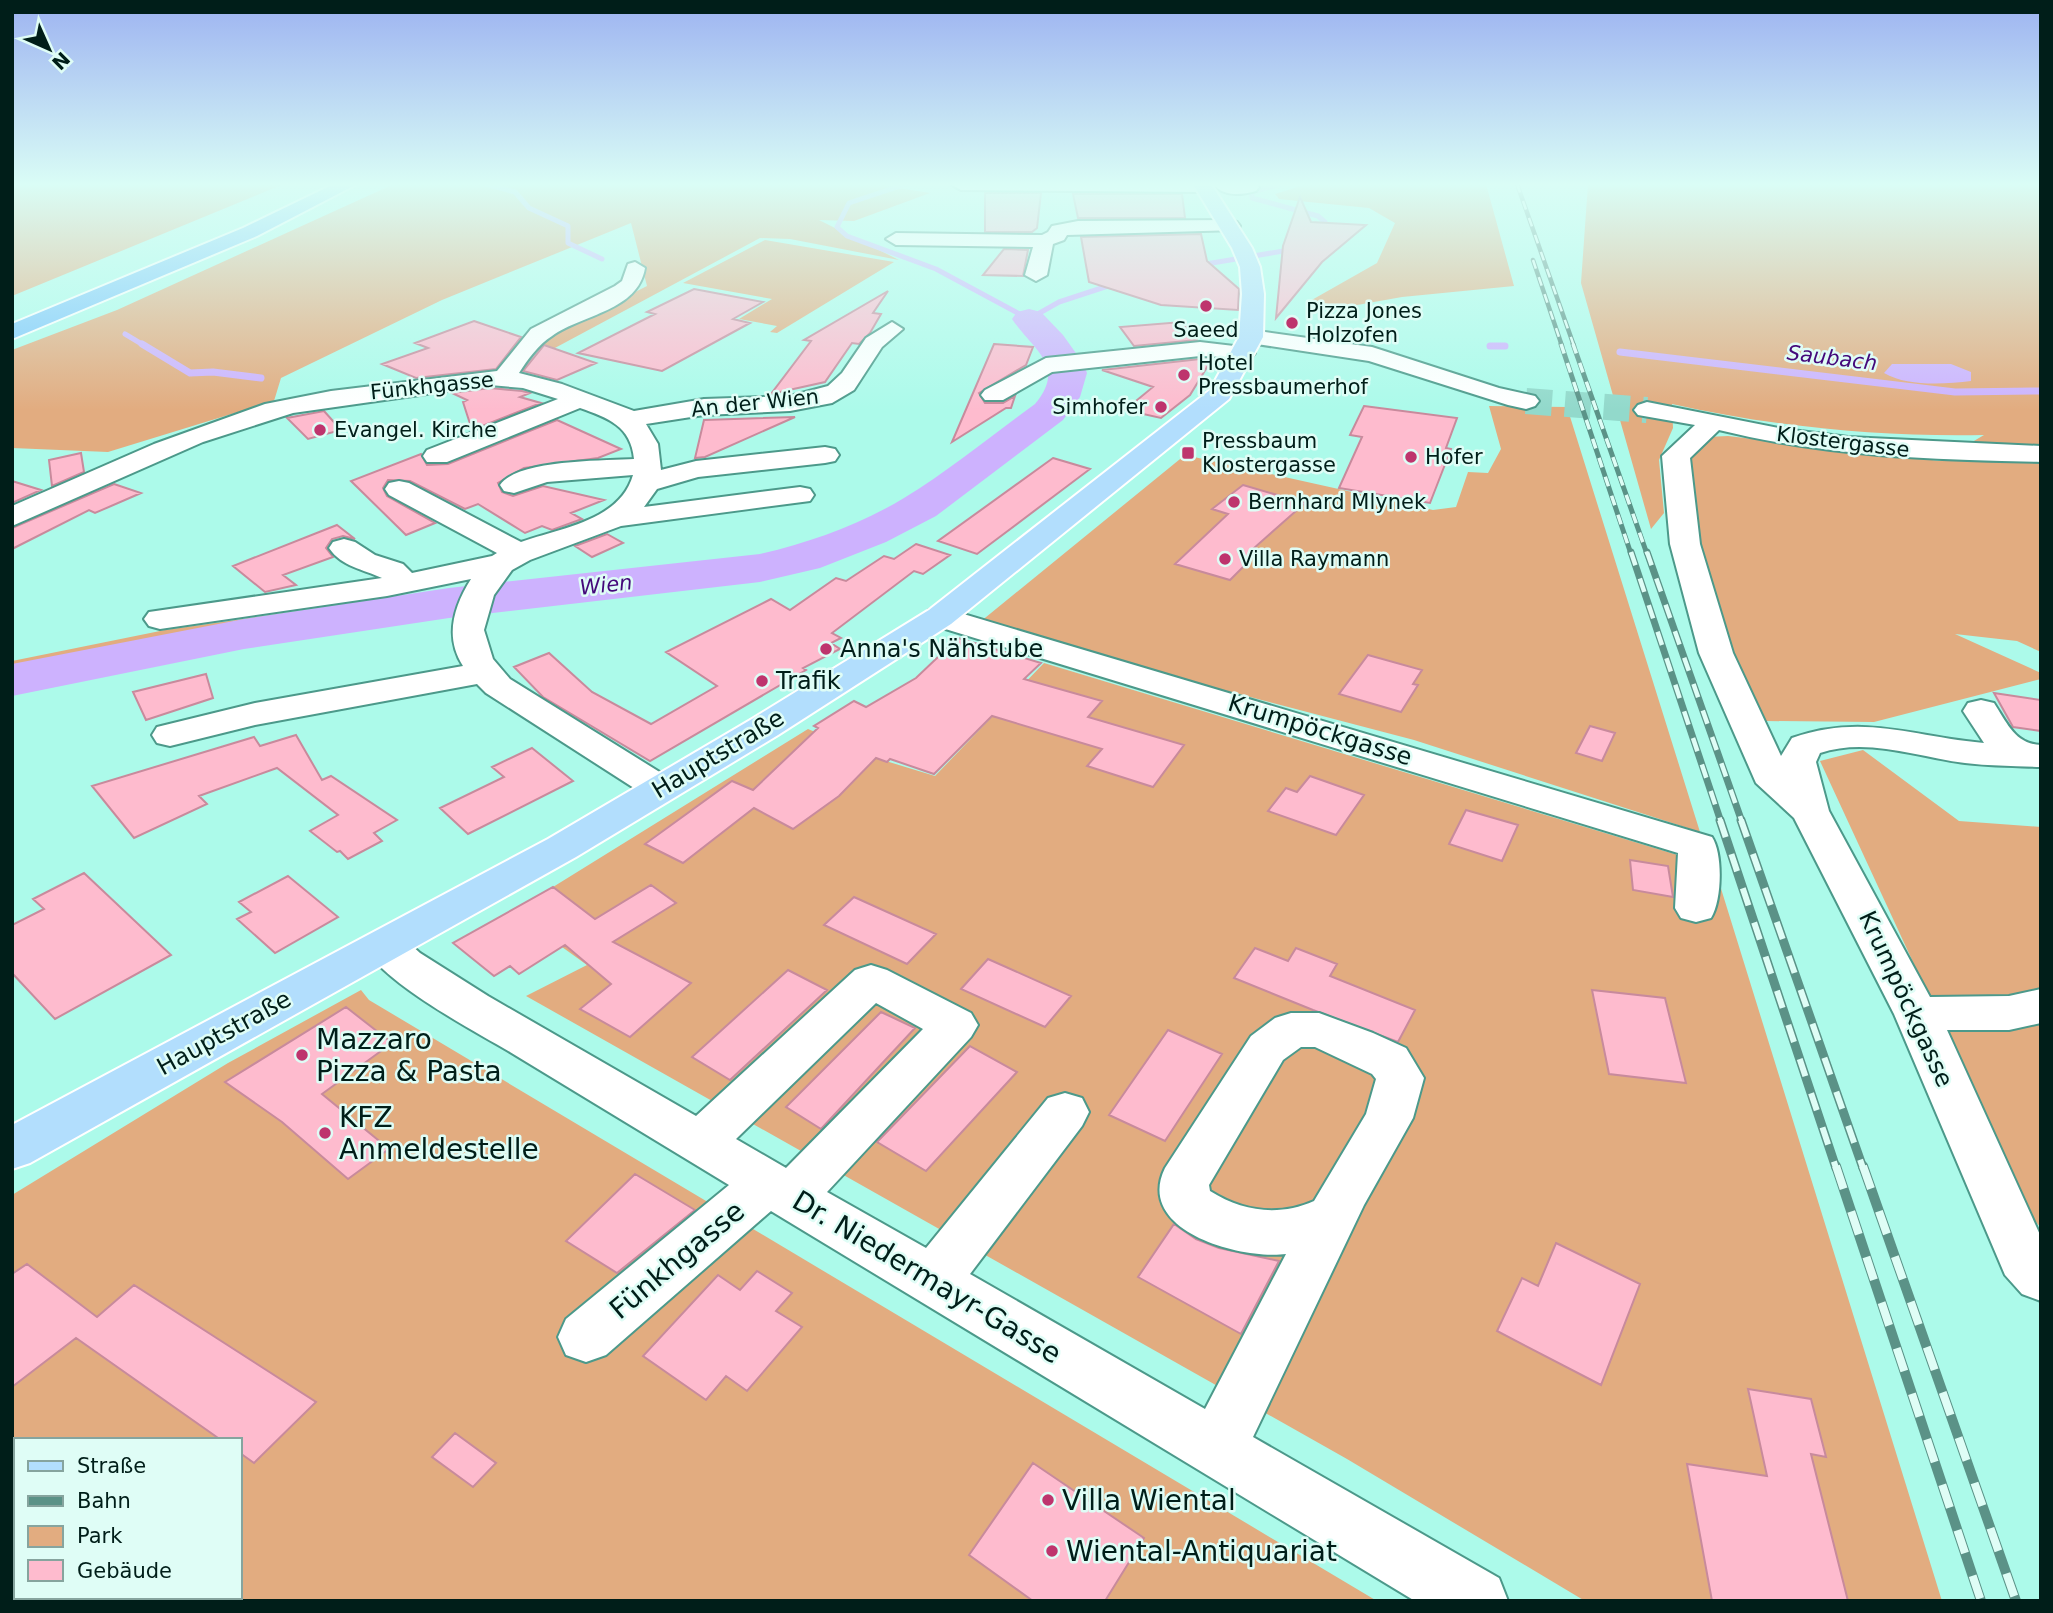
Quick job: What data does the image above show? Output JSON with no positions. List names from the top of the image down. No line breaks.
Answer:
{"streets":{"main road":["Hauptstraße"],"street":["Fünkhgasse","An der Wien","Klostergasse","Krumpöckgasse","Dr. Niedermayr-Gasse"]},"crossings":[["Fünkhgasse","An der Wien"],["Fünkhgasse","Dr. Niedermayr-Gasse"],["Krumpöckgasse","Hauptstraße"],["Hauptstraße","Dr. Niedermayr-Gasse"]],"water":["Saubach","Wien"],"places":{"other":["Saeed","Pizza Jones Holzofen","Hotel Pressbaumerhof","Simhofer","Evangel. Kirche","Hofer","Bernhard Mlynek","Villa Raymann","Anna's Nähstube","Trafik","Mazzaro Pizza & Pasta","KFZ Anmeldestelle","Villa Wiental","Wiental-Antiquariat"],"transit":["Pressbaum Klostergasse"]},"legend":["Straße","Bahn","Park","Gebäude"],"north":"bottom right"}
